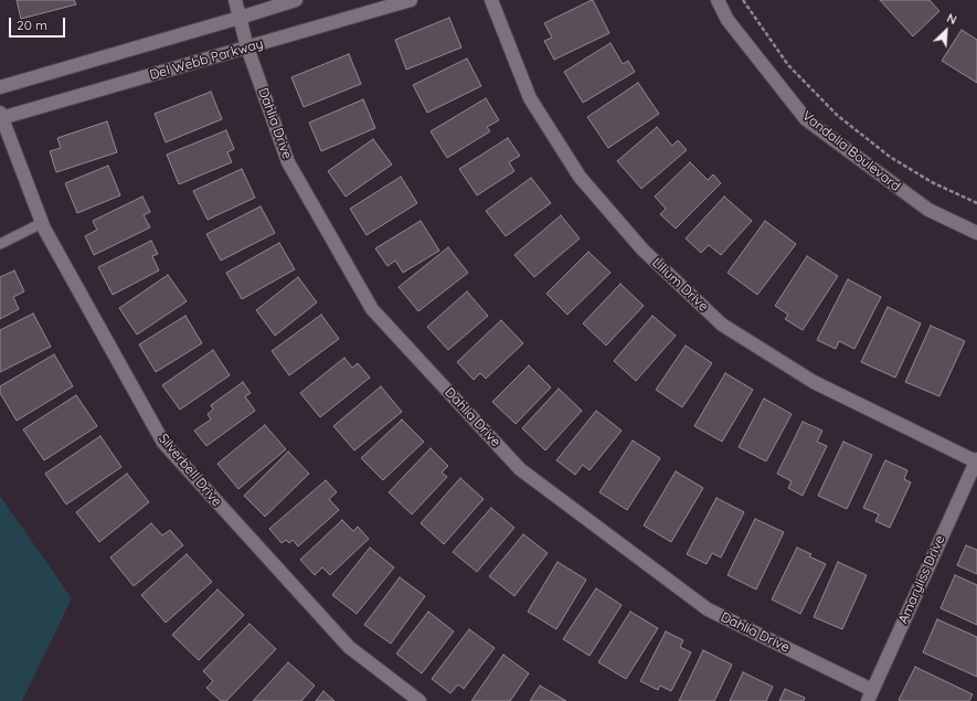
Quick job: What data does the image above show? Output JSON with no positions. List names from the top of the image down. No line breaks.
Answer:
{"streets":{"street":["Del Webb Parkway","Dahlia Drive","Vandalia Boulevard","Lilium Drive","Silverbell Drive","Amaryliss Drive"]},"crossings":[["Del Webb Parkway","Dahlia Drive"],["Del Webb Parkway","Silverbell Drive"],["Dahlia Drive","Amaryliss Drive"],["Lilium Drive","Amaryliss Drive"]],"scale_bar":"20 m","north":"top right"}
